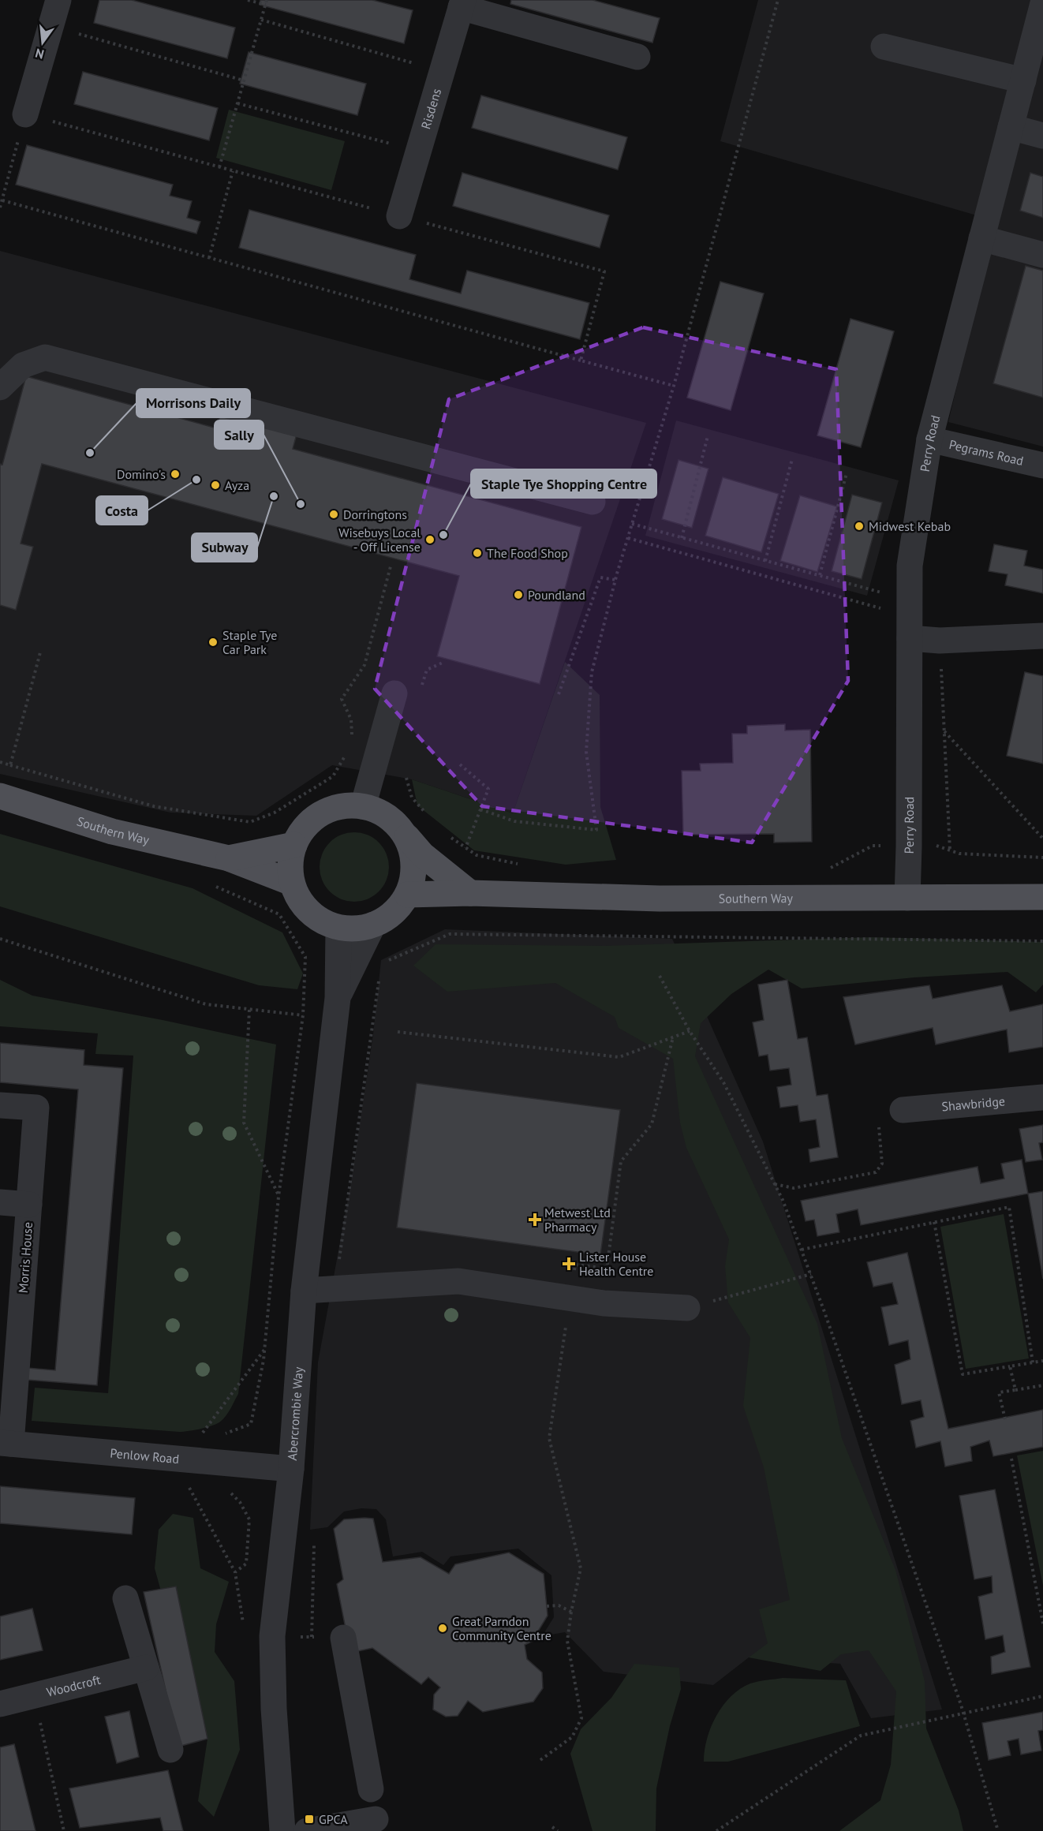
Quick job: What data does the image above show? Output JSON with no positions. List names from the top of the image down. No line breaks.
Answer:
{"streets":{"main road":["Southern Way"],"street":["Risdens","Perry Road","Pegrams Road","Shawbridge","Morris House","Abercrombie Way","Penlow Road","Woodcroft"]},"crossings":[["Perry Road","Pegrams Road"],["Perry Road","Southern Way"],["Southern Way","Abercrombie Way"],["Morris House","Penlow Road"],["Abercrombie Way","Penlow Road"]],"places":{"other":["Morrisons Daily","Domino's","Costa","Ayza","Subway","Sally","Dorringtons","Midwest Kebab","Staple Tye Shopping Centre","Wisebuys Local - Off License","The Food Shop","Poundland","Staple Tye Car Park","Great Parndon Community Centre"],"health":["Metwest Ltd Pharmacy","Lister House Health Centre"],"transit":["GPCA"]},"north":"bottom"}
